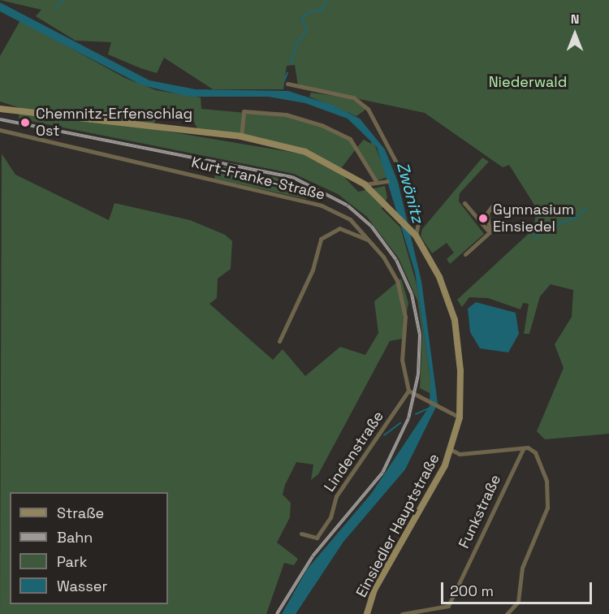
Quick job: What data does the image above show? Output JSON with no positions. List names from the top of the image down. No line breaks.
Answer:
{"streets":{"main road":["Einsiedler Hauptstraße"],"street":["Kurt-Franke-Straße","Lindenstraße","Funkstraße"]},"crossings":[["Kurt-Franke-Straße","Lindenstraße"],["Funkstraße","Einsiedler Hauptstraße"]],"water":["Zwönitz"],"parks":["Niederwald"],"places":["Chemnitz-Erfenschlag Ost","Gymnasium Einsiedel"],"legend":["Straße","Bahn","Park","Wasser"],"scale_bar":"200 m","north":"top"}
